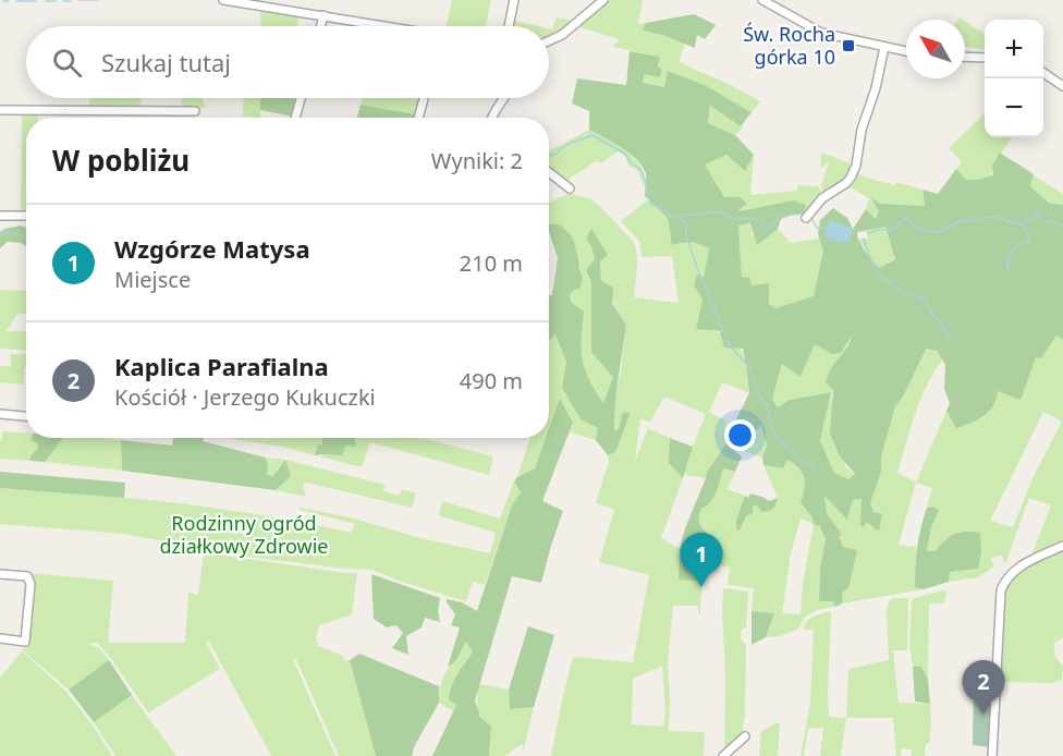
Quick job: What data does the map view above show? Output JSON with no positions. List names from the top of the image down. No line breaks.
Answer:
{"parks":["Rodzinny ogród działkowy Zdrowie"],"places":{"transit":["Św. Rocha górka 10"]},"north":"top left","page":{"map_buttons":["+","−"],"search":"Szukaj tutaj","heading":["W pobliżu","Wyniki: 2"],"list":[{"mark":"1","name":"Wzgórze Matysa","note":"Miejsce","value":"210 m"},{"mark":"2","name":"Kaplica Parafialna","note":"Kościół · Jerzego Kukuczki","value":"490 m"}],"pins":["1","2"]}}
